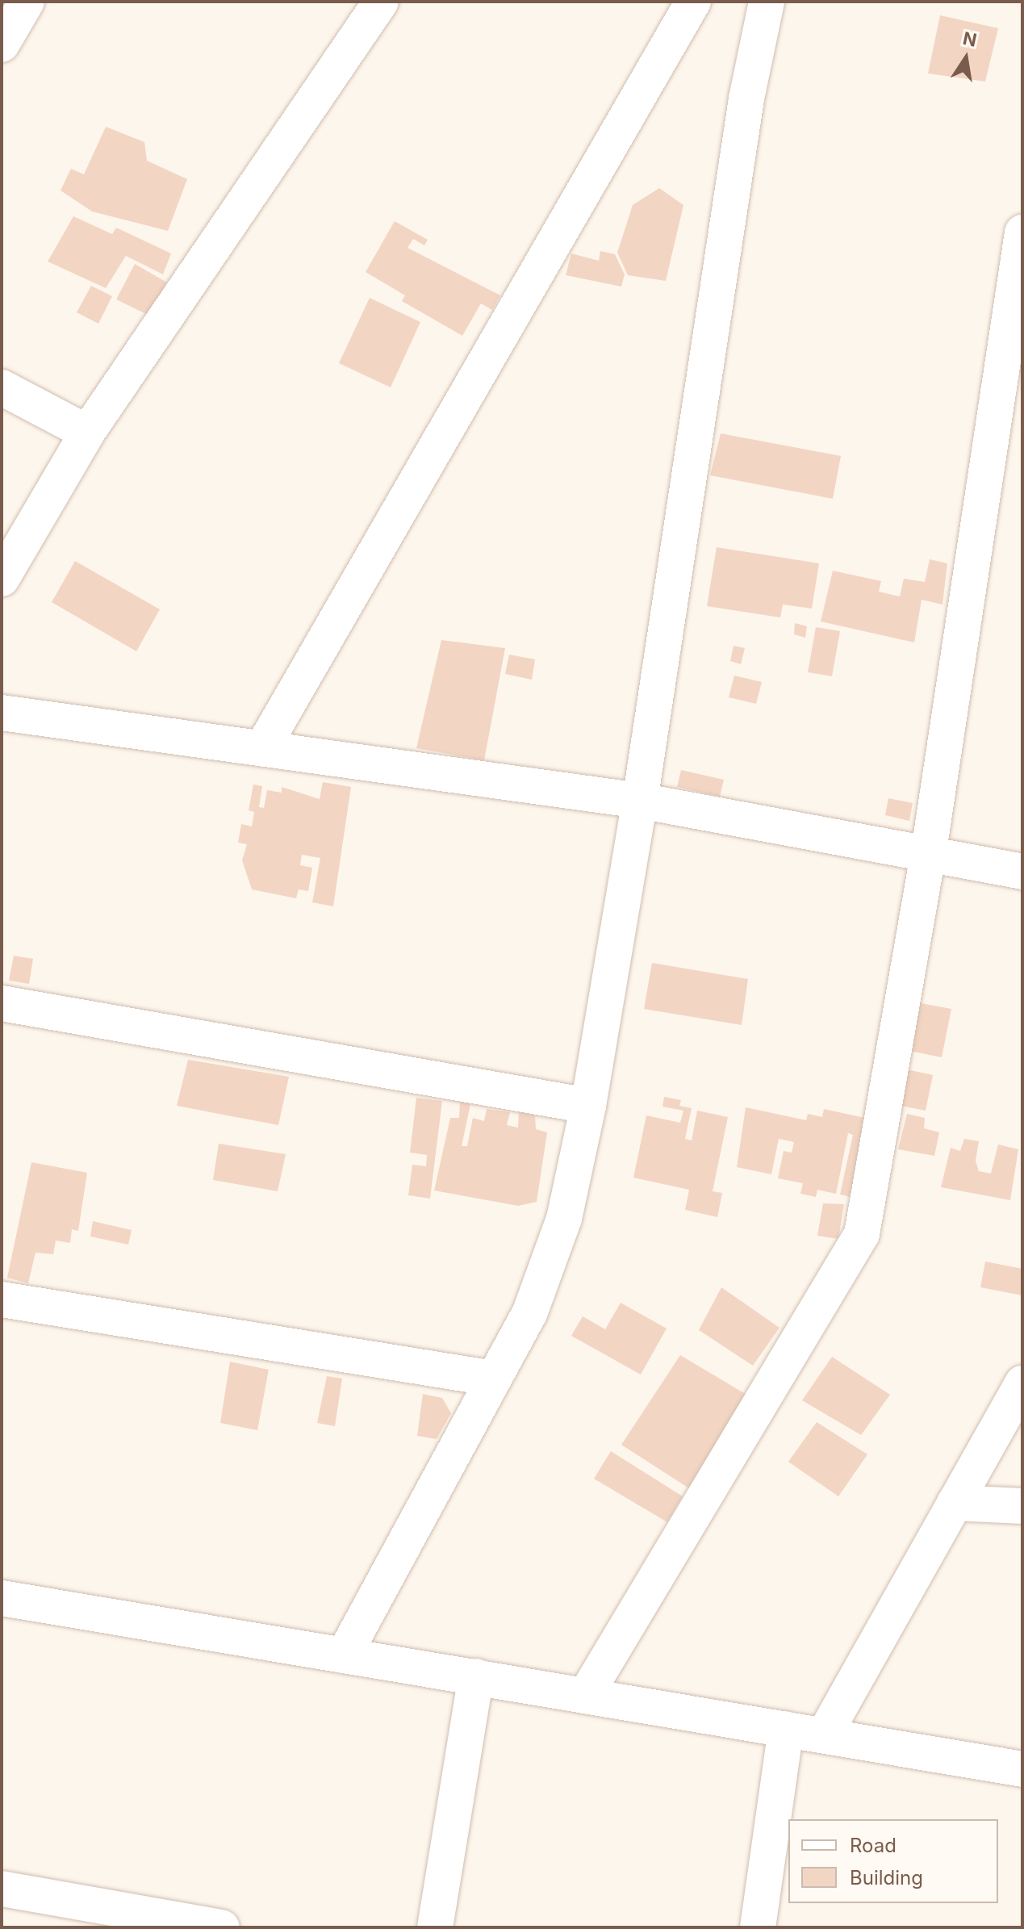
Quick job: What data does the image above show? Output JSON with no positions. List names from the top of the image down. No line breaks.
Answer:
{"legend":["Road","Building"],"north":"top"}
